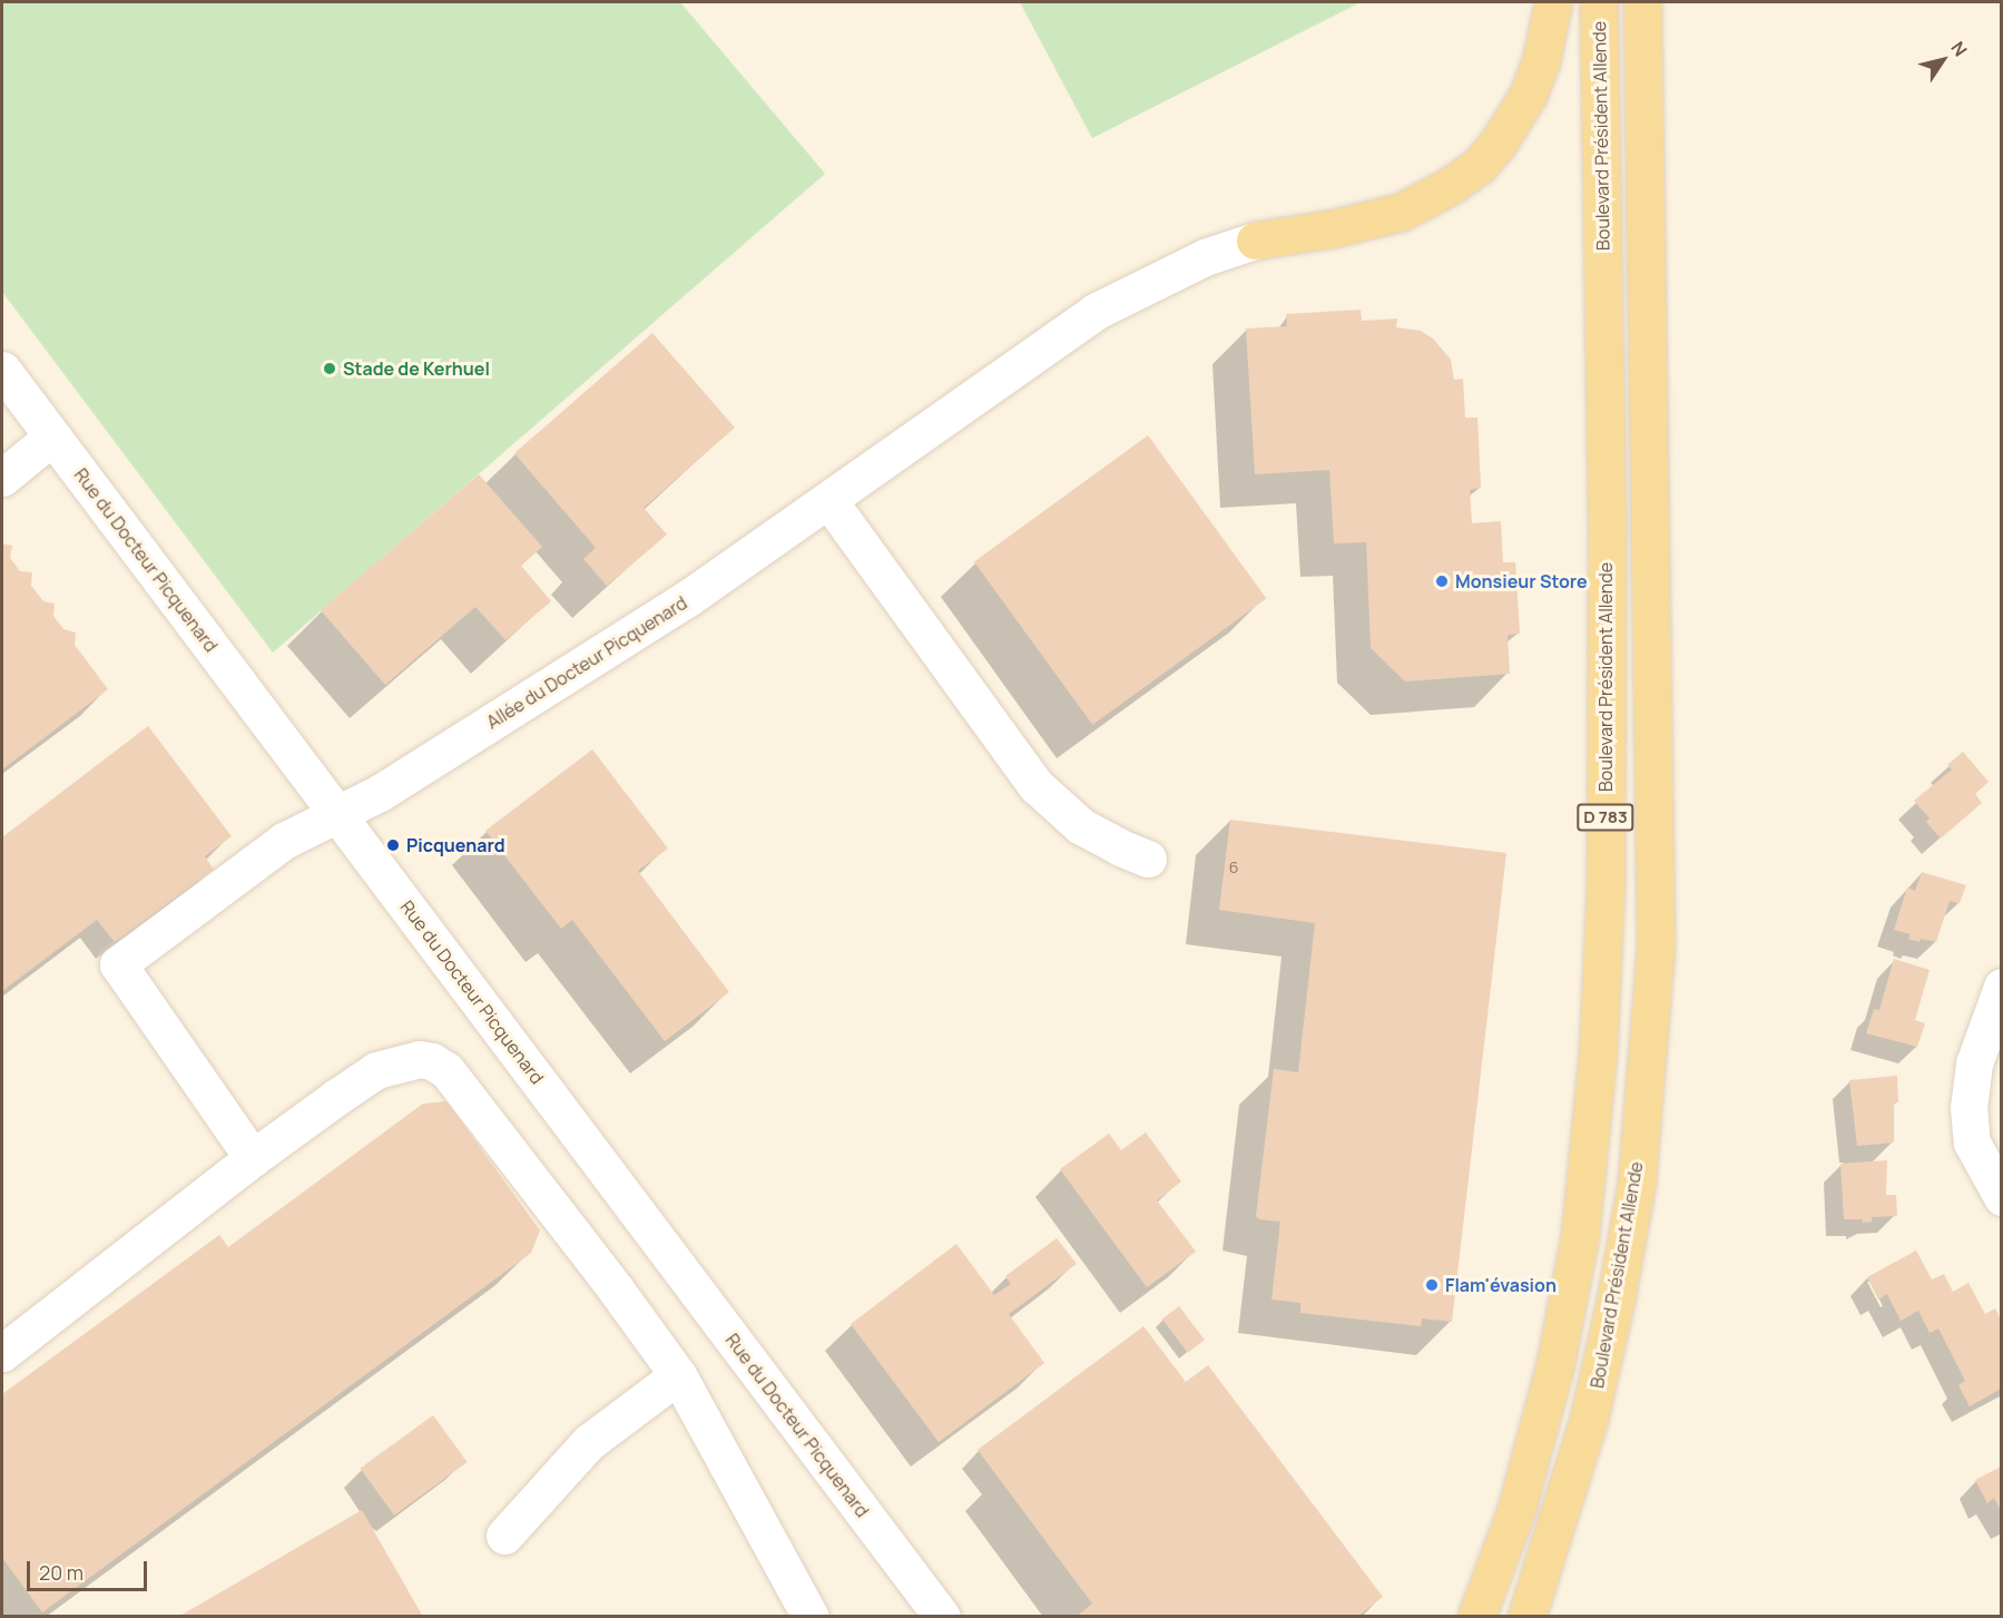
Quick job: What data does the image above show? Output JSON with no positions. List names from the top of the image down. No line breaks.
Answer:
{"streets":{"main road":["Boulevard Président Allende","D 783"],"street":["Rue du Docteur Picquenard","Allée du Docteur Picquenard"]},"crossings":[["Rue du Docteur Picquenard","Allée du Docteur Picquenard"]],"places":["Stade de Kerhuel","Monsieur Store","Picquenard","Flam'évasion"],"house_numbers":["6"],"scale_bar":"20 m","north":"top right"}
